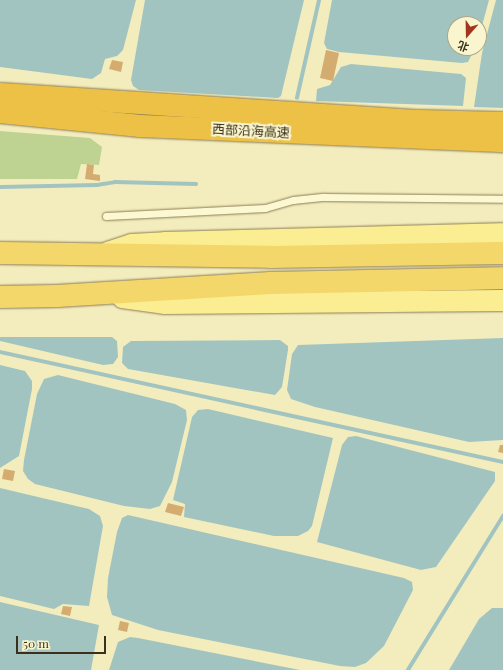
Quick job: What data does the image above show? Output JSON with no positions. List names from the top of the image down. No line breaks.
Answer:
{"streets":{"highway":["西部沿海高速"]},"scale_bar":"50 m","north":"bottom"}
